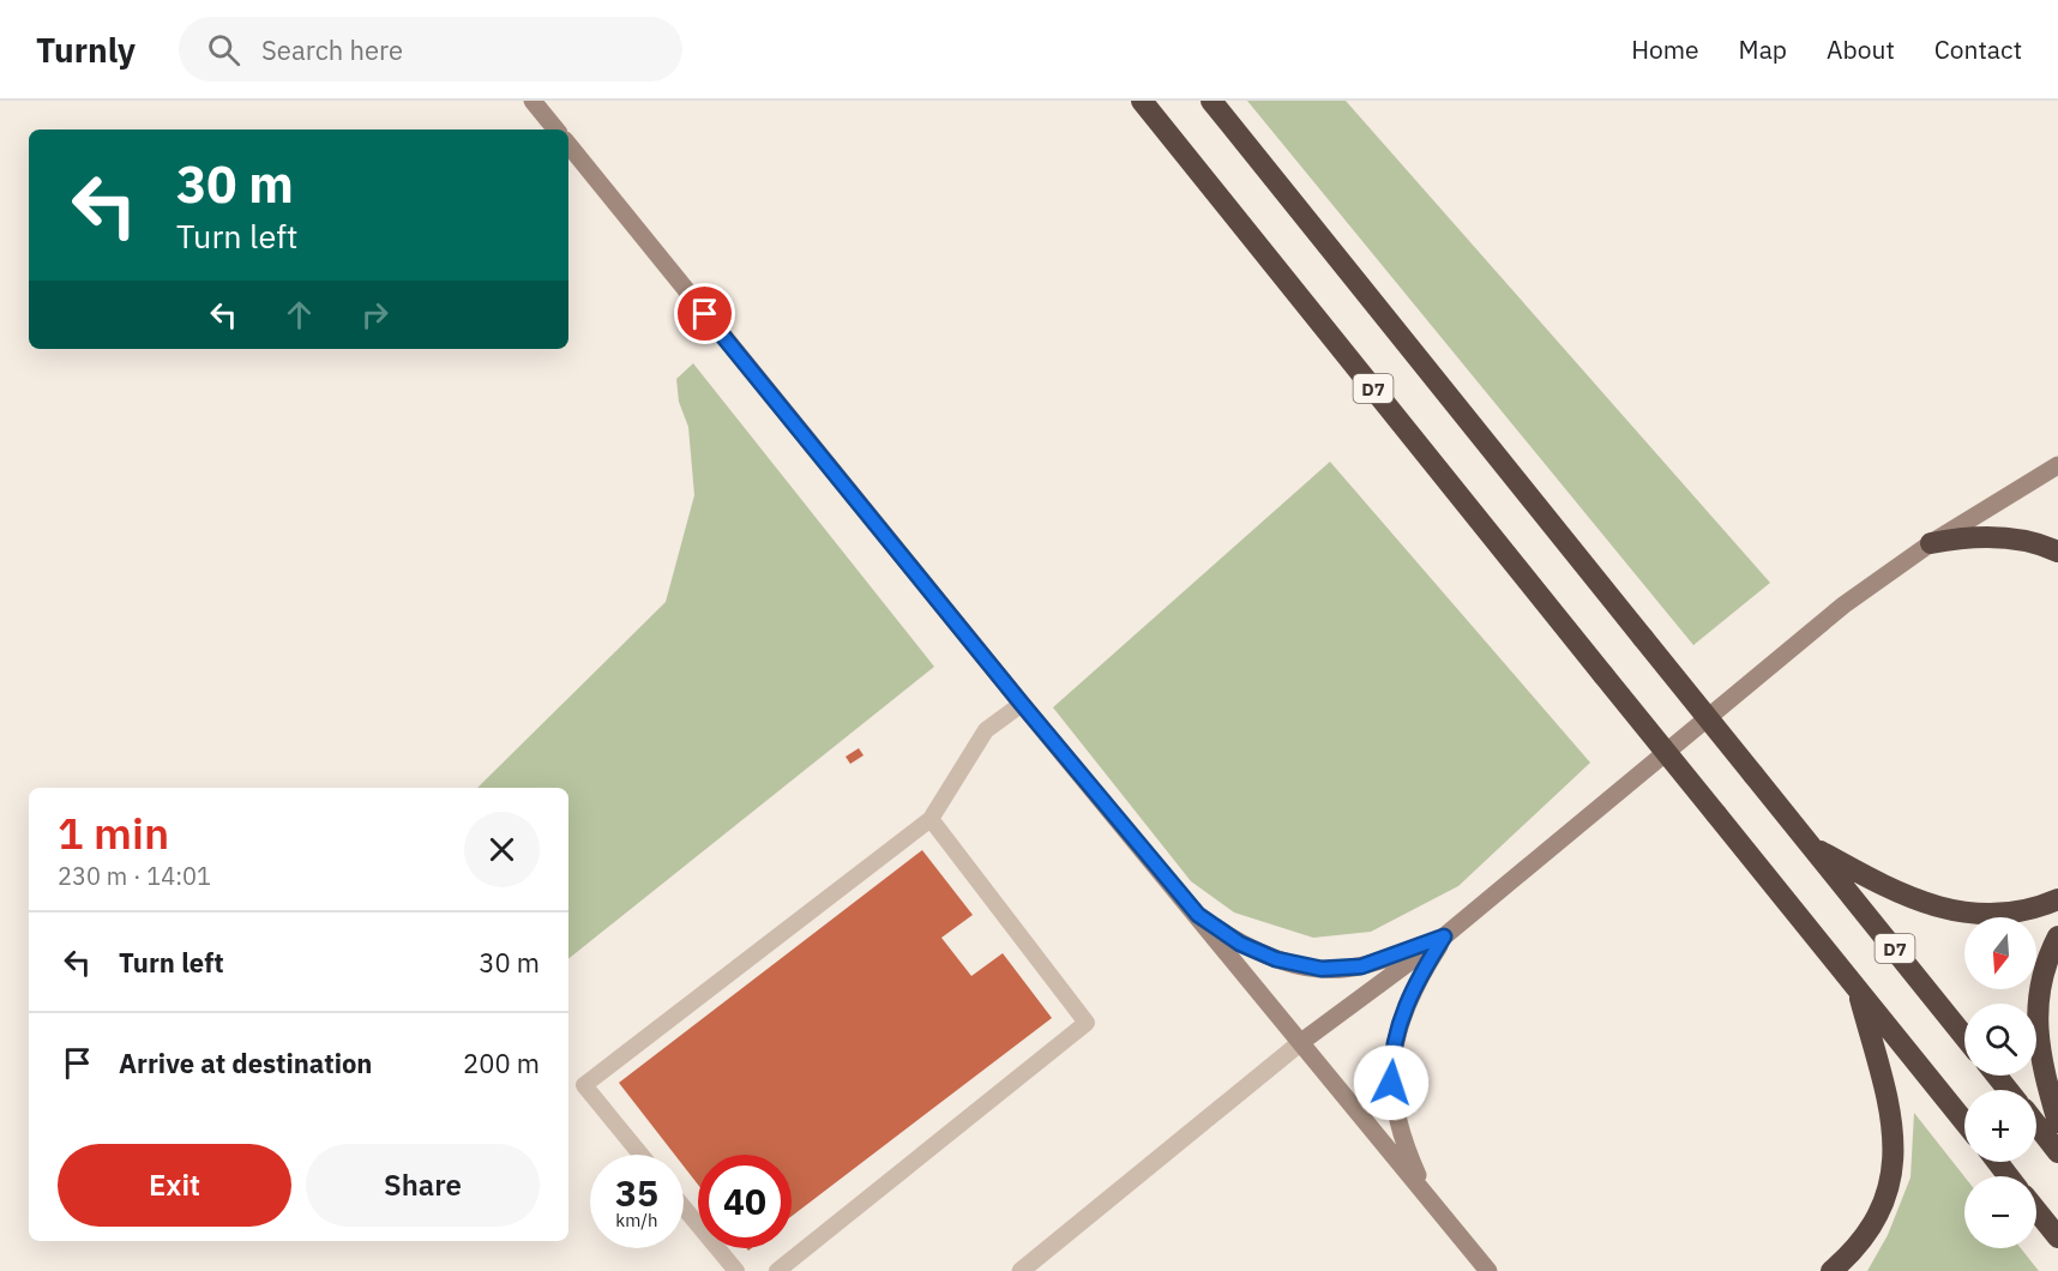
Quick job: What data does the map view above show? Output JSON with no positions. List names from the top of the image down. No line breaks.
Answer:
{"streets":{"highway":["D7"]},"north":"bottom","page":{"header":"Turnly","search":"Search here","nav":["Home","Map","About","Contact"],"turn":["30 m","Turn left"],"heading":["1 min","230 m · 14:01"],"list":[{"name":"Turn left","value":"30 m"},{"name":"Arrive at destination","value":"200 m"}],"map_buttons":["+","−"],"buttons":["Exit","Share"],"speed":"35 km/h","limit":"40"}}
